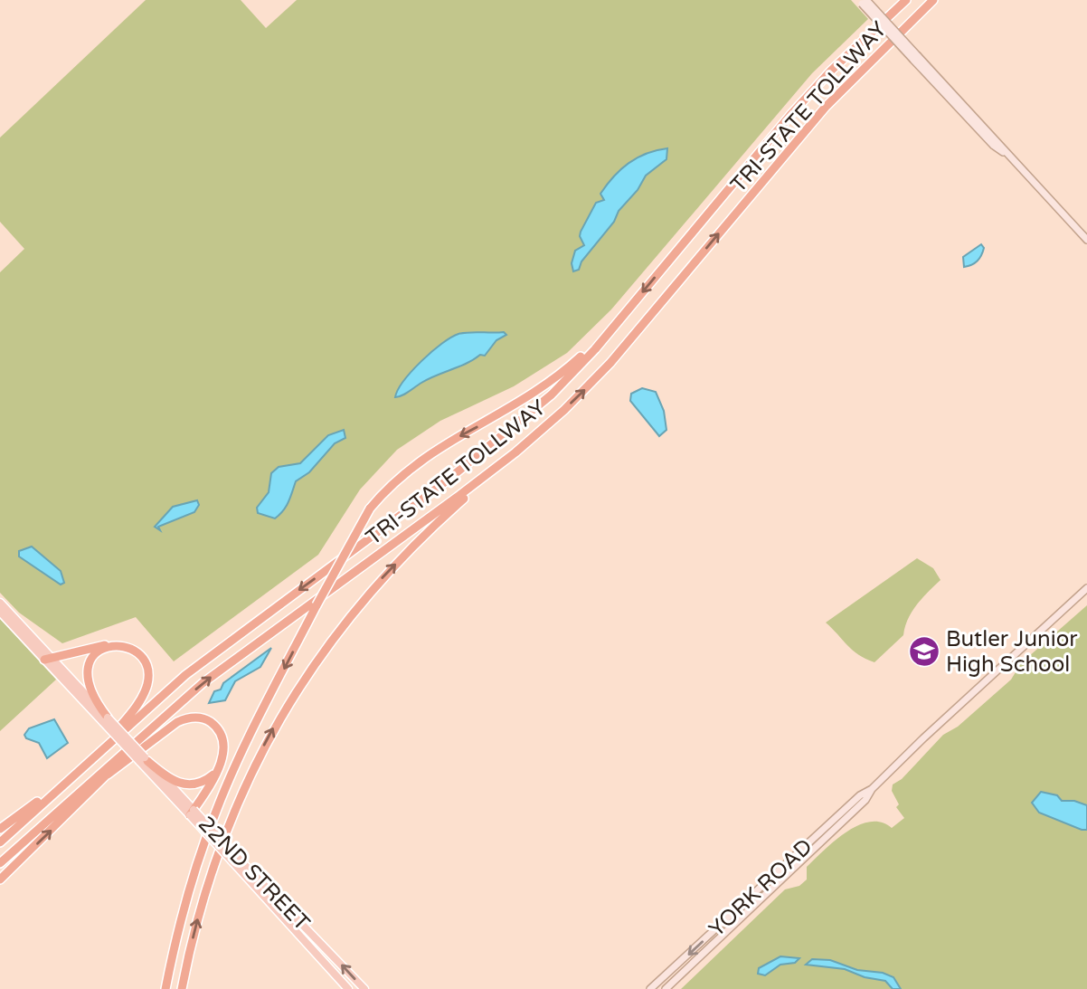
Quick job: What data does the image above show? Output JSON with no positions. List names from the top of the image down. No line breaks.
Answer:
{"streets":{"highway":["TRI-STATE TOLLWAY"],"main road":["22ND STREET","YORK ROAD"]},"places":{"school or university":["Butler Junior High School"]}}
